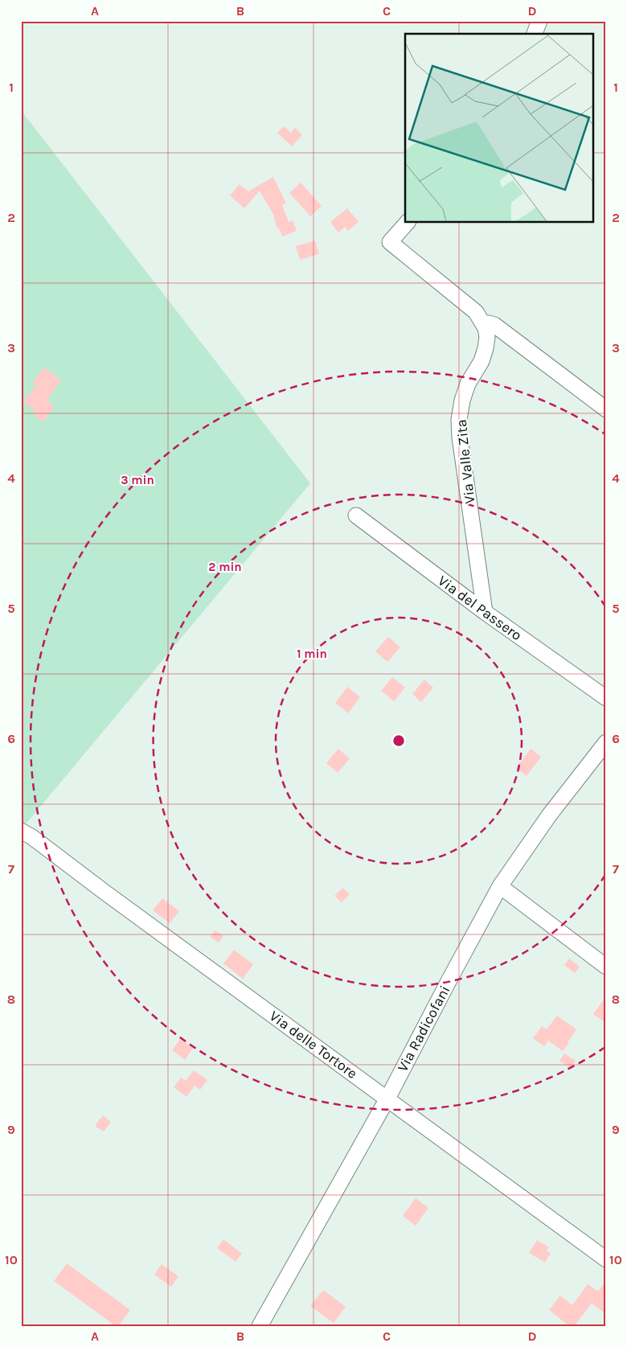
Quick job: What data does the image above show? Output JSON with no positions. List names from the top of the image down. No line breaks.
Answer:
{"streets":{"street":["Via Valle Zita","Via del Passero","Via Radicofani","Via delle Tortore"]},"crossings":[["Via Valle Zita","Via del Passero"],["Via Radicofani","Via delle Tortore"]],"grid":{"columns":["A","B","C","D"],"rows":["1","2","3","4","5","6","7","8","9","10"]},"rings":["3 min","2 min","1 min"]}
